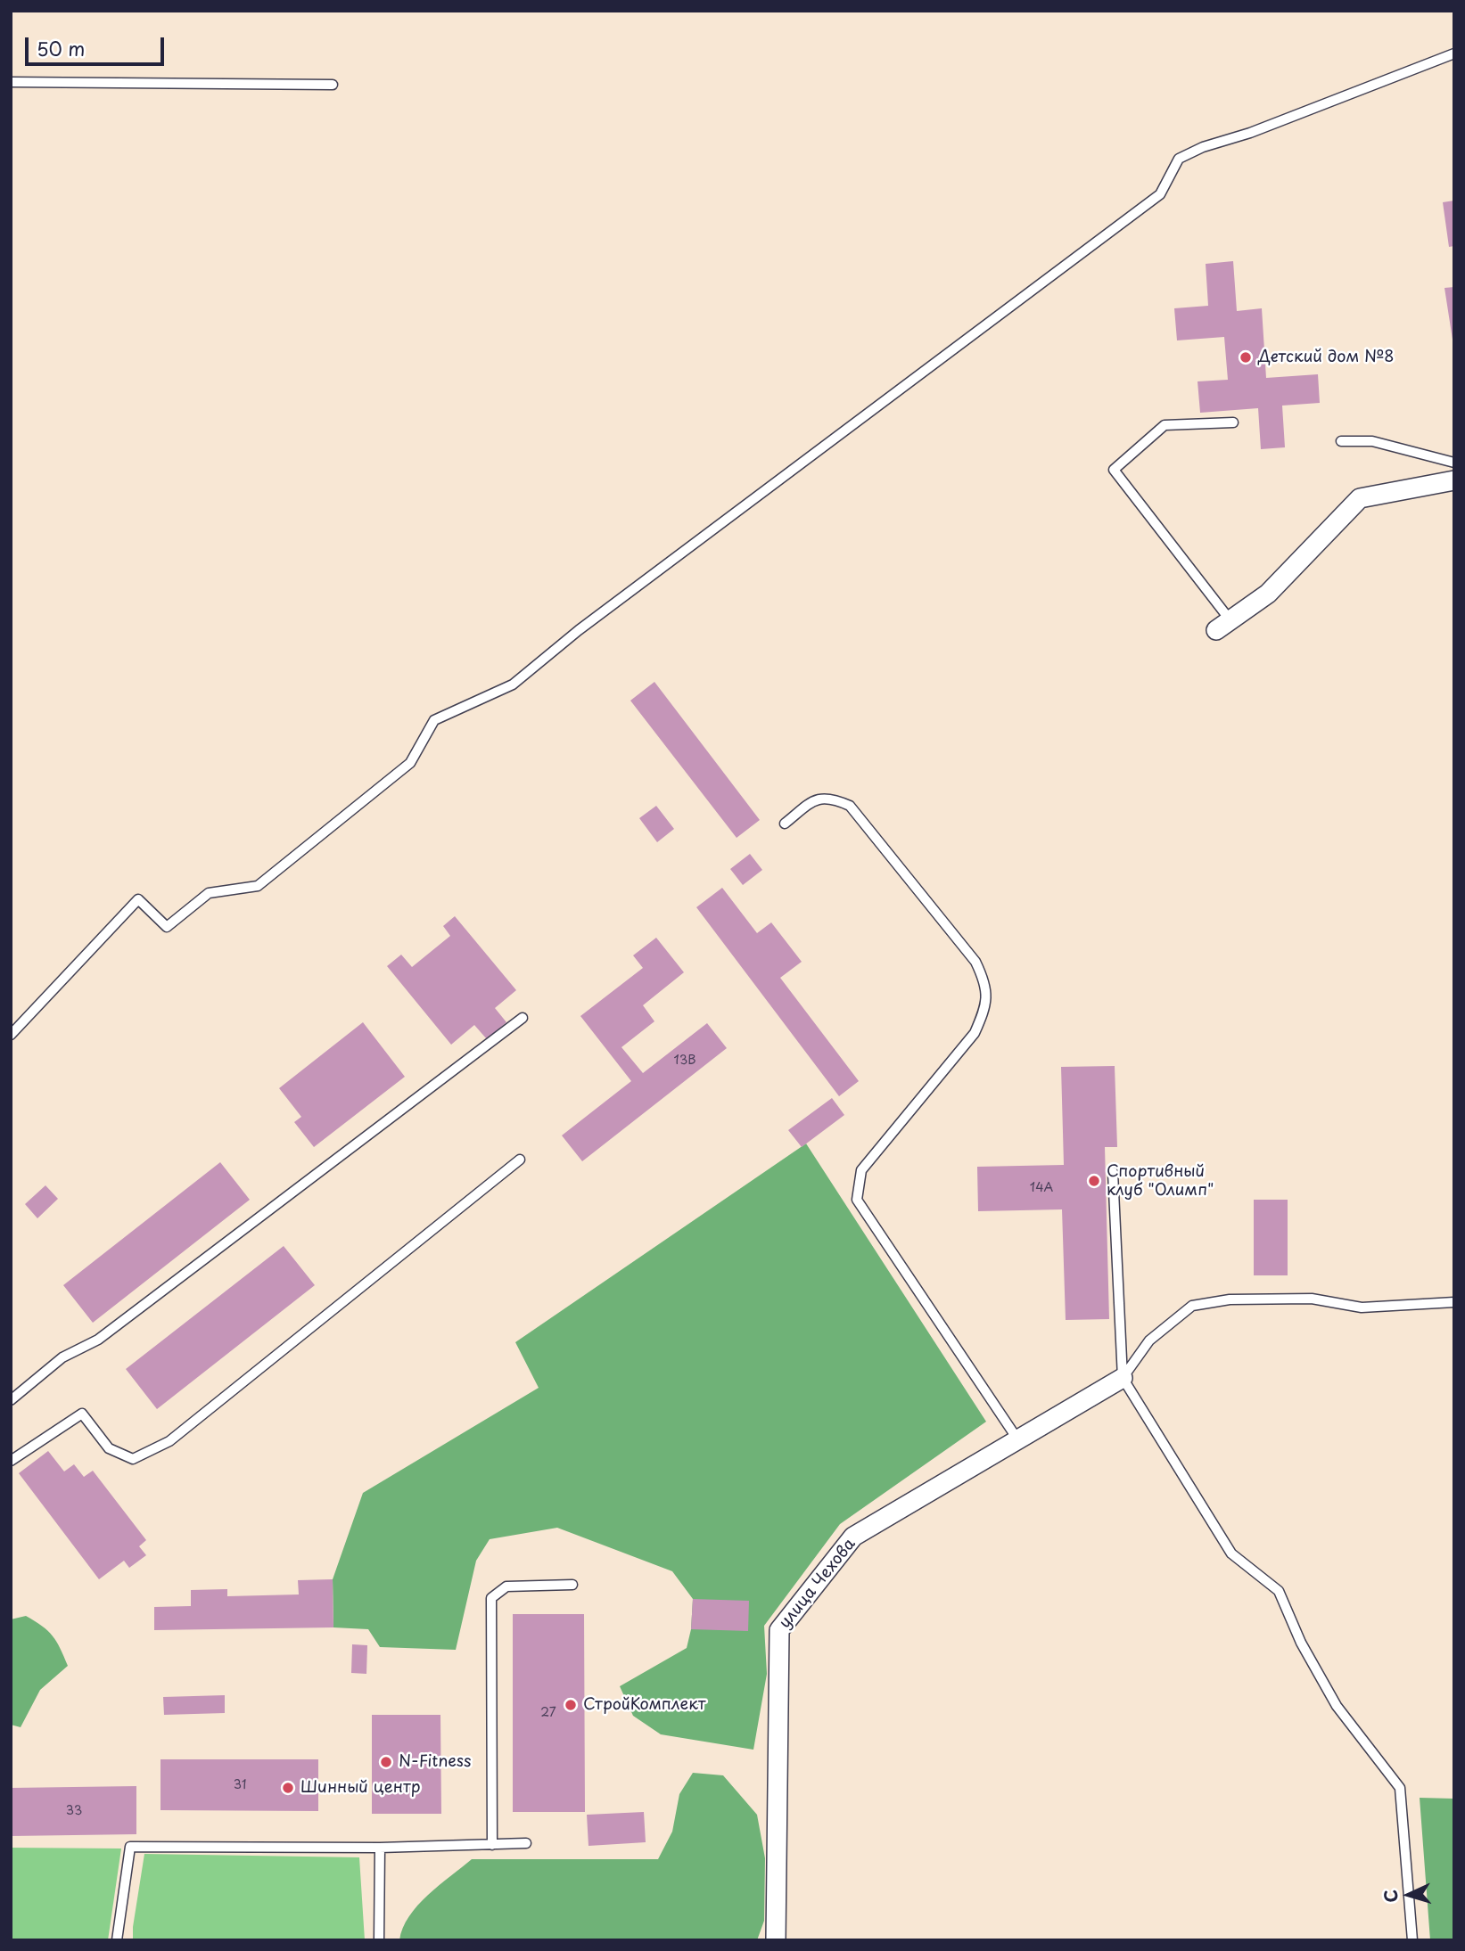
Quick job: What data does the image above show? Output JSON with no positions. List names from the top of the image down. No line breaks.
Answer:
{"streets":{"street":["улица Чехова"]},"places":["Детский дом №8","Спортивный клуб \"Олимп\"","СтройКомплект","N-Fitness","Шинный центр"],"house_numbers":["13В","14А","27","31","33"],"scale_bar":"50 m","north":"left"}
